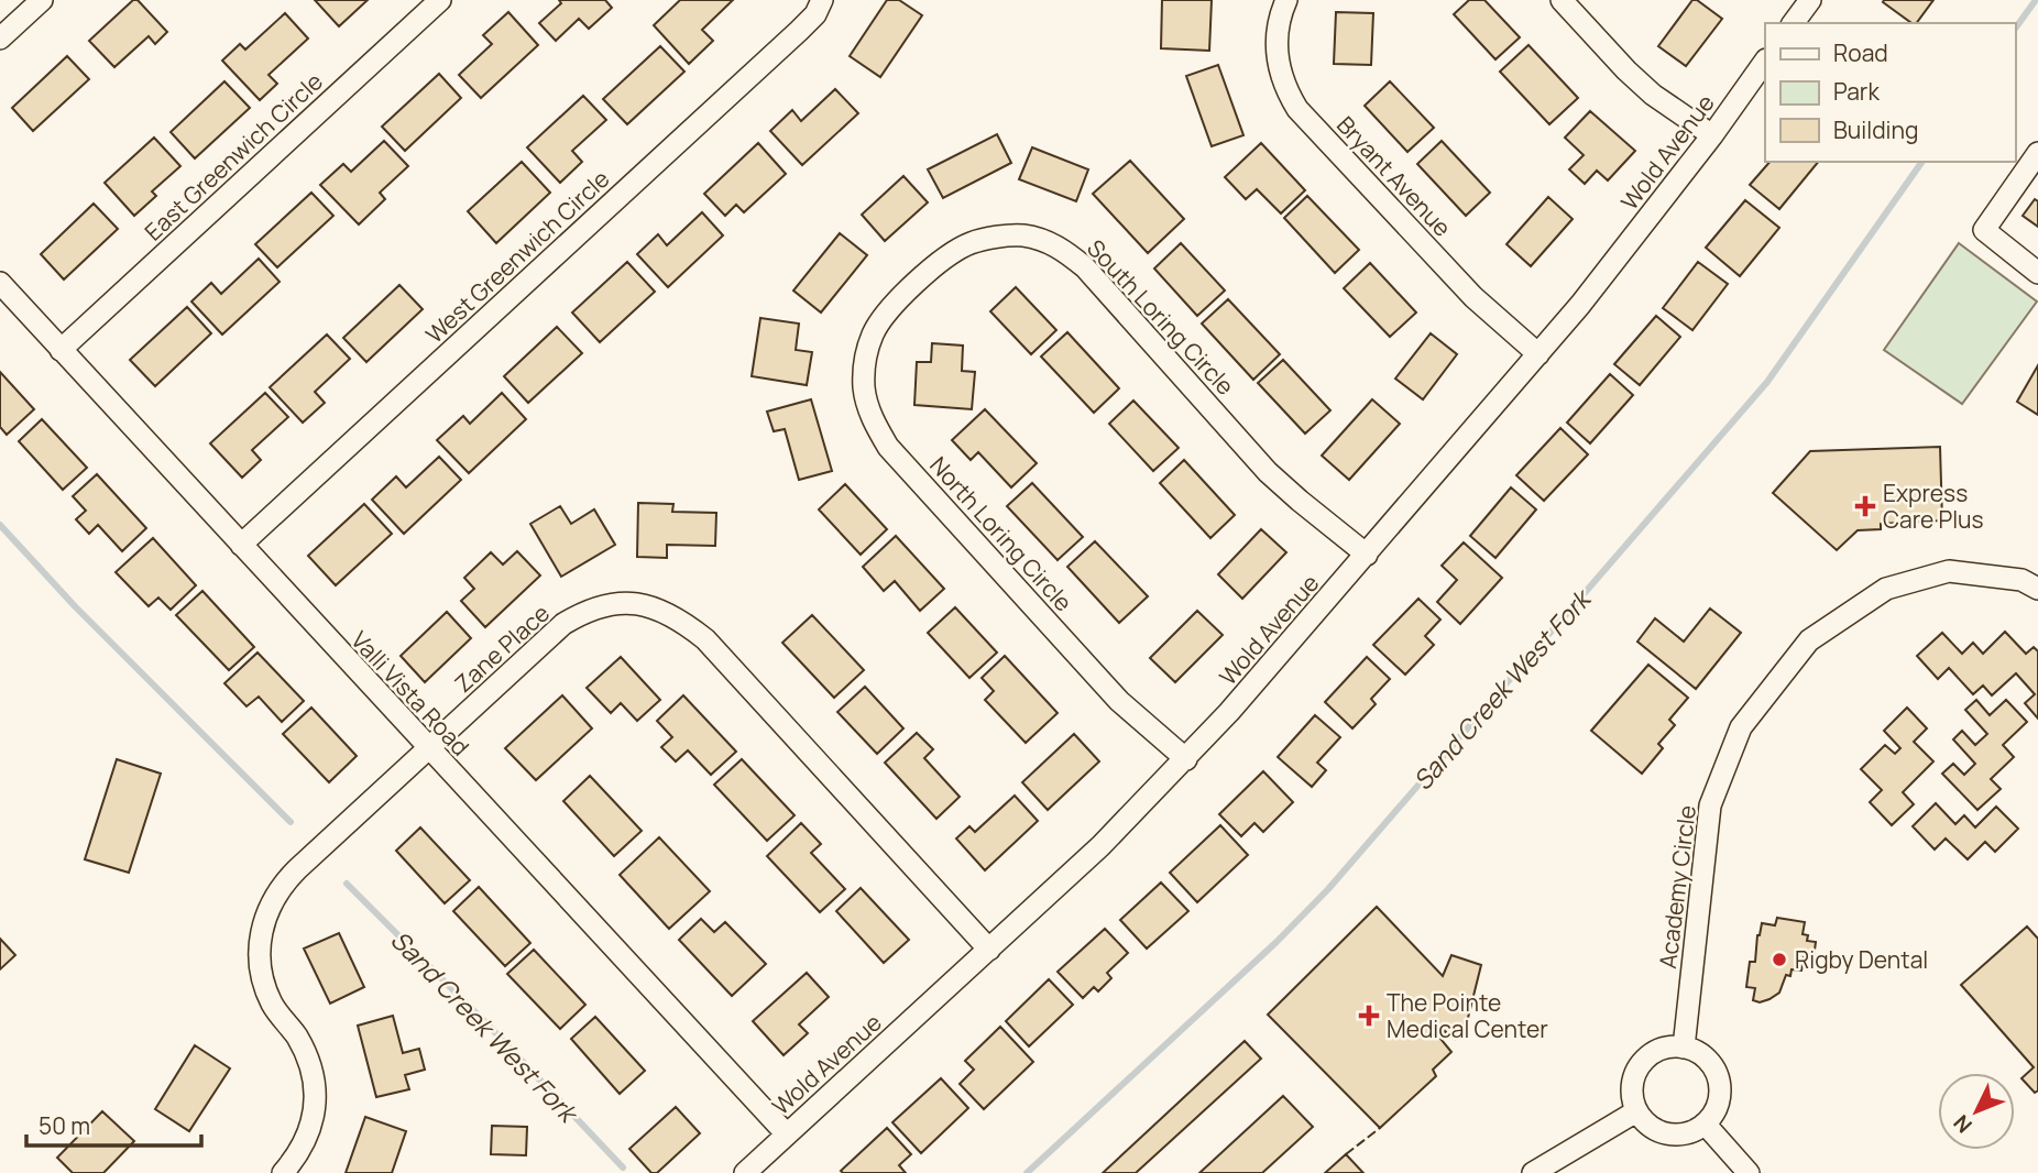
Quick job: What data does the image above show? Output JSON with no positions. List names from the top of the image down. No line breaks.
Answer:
{"streets":{"street":["Wold Avenue","East Greenwich Circle","Bryant Avenue","West Greenwich Circle","South Loring Circle","North Loring Circle","Zane Place","Valli Vista Road","Academy Circle"]},"crossings":[["Wold Avenue","Bryant Avenue"],["Wold Avenue","South Loring Circle"],["Wold Avenue","North Loring Circle"],["Wold Avenue","Zane Place"],["Wold Avenue","Valli Vista Road"],["East Greenwich Circle","Valli Vista Road"],["West Greenwich Circle","Valli Vista Road"],["South Loring Circle","North Loring Circle"],["Zane Place","Valli Vista Road"]],"water":["Sand Creek West Fork"],"places":{"health":["Express Care Plus","The Pointe Medical Center"],"other":["Rigby Dental"]},"legend":["Road","Park","Building"],"scale_bar":"50 m","north":"bottom left"}
